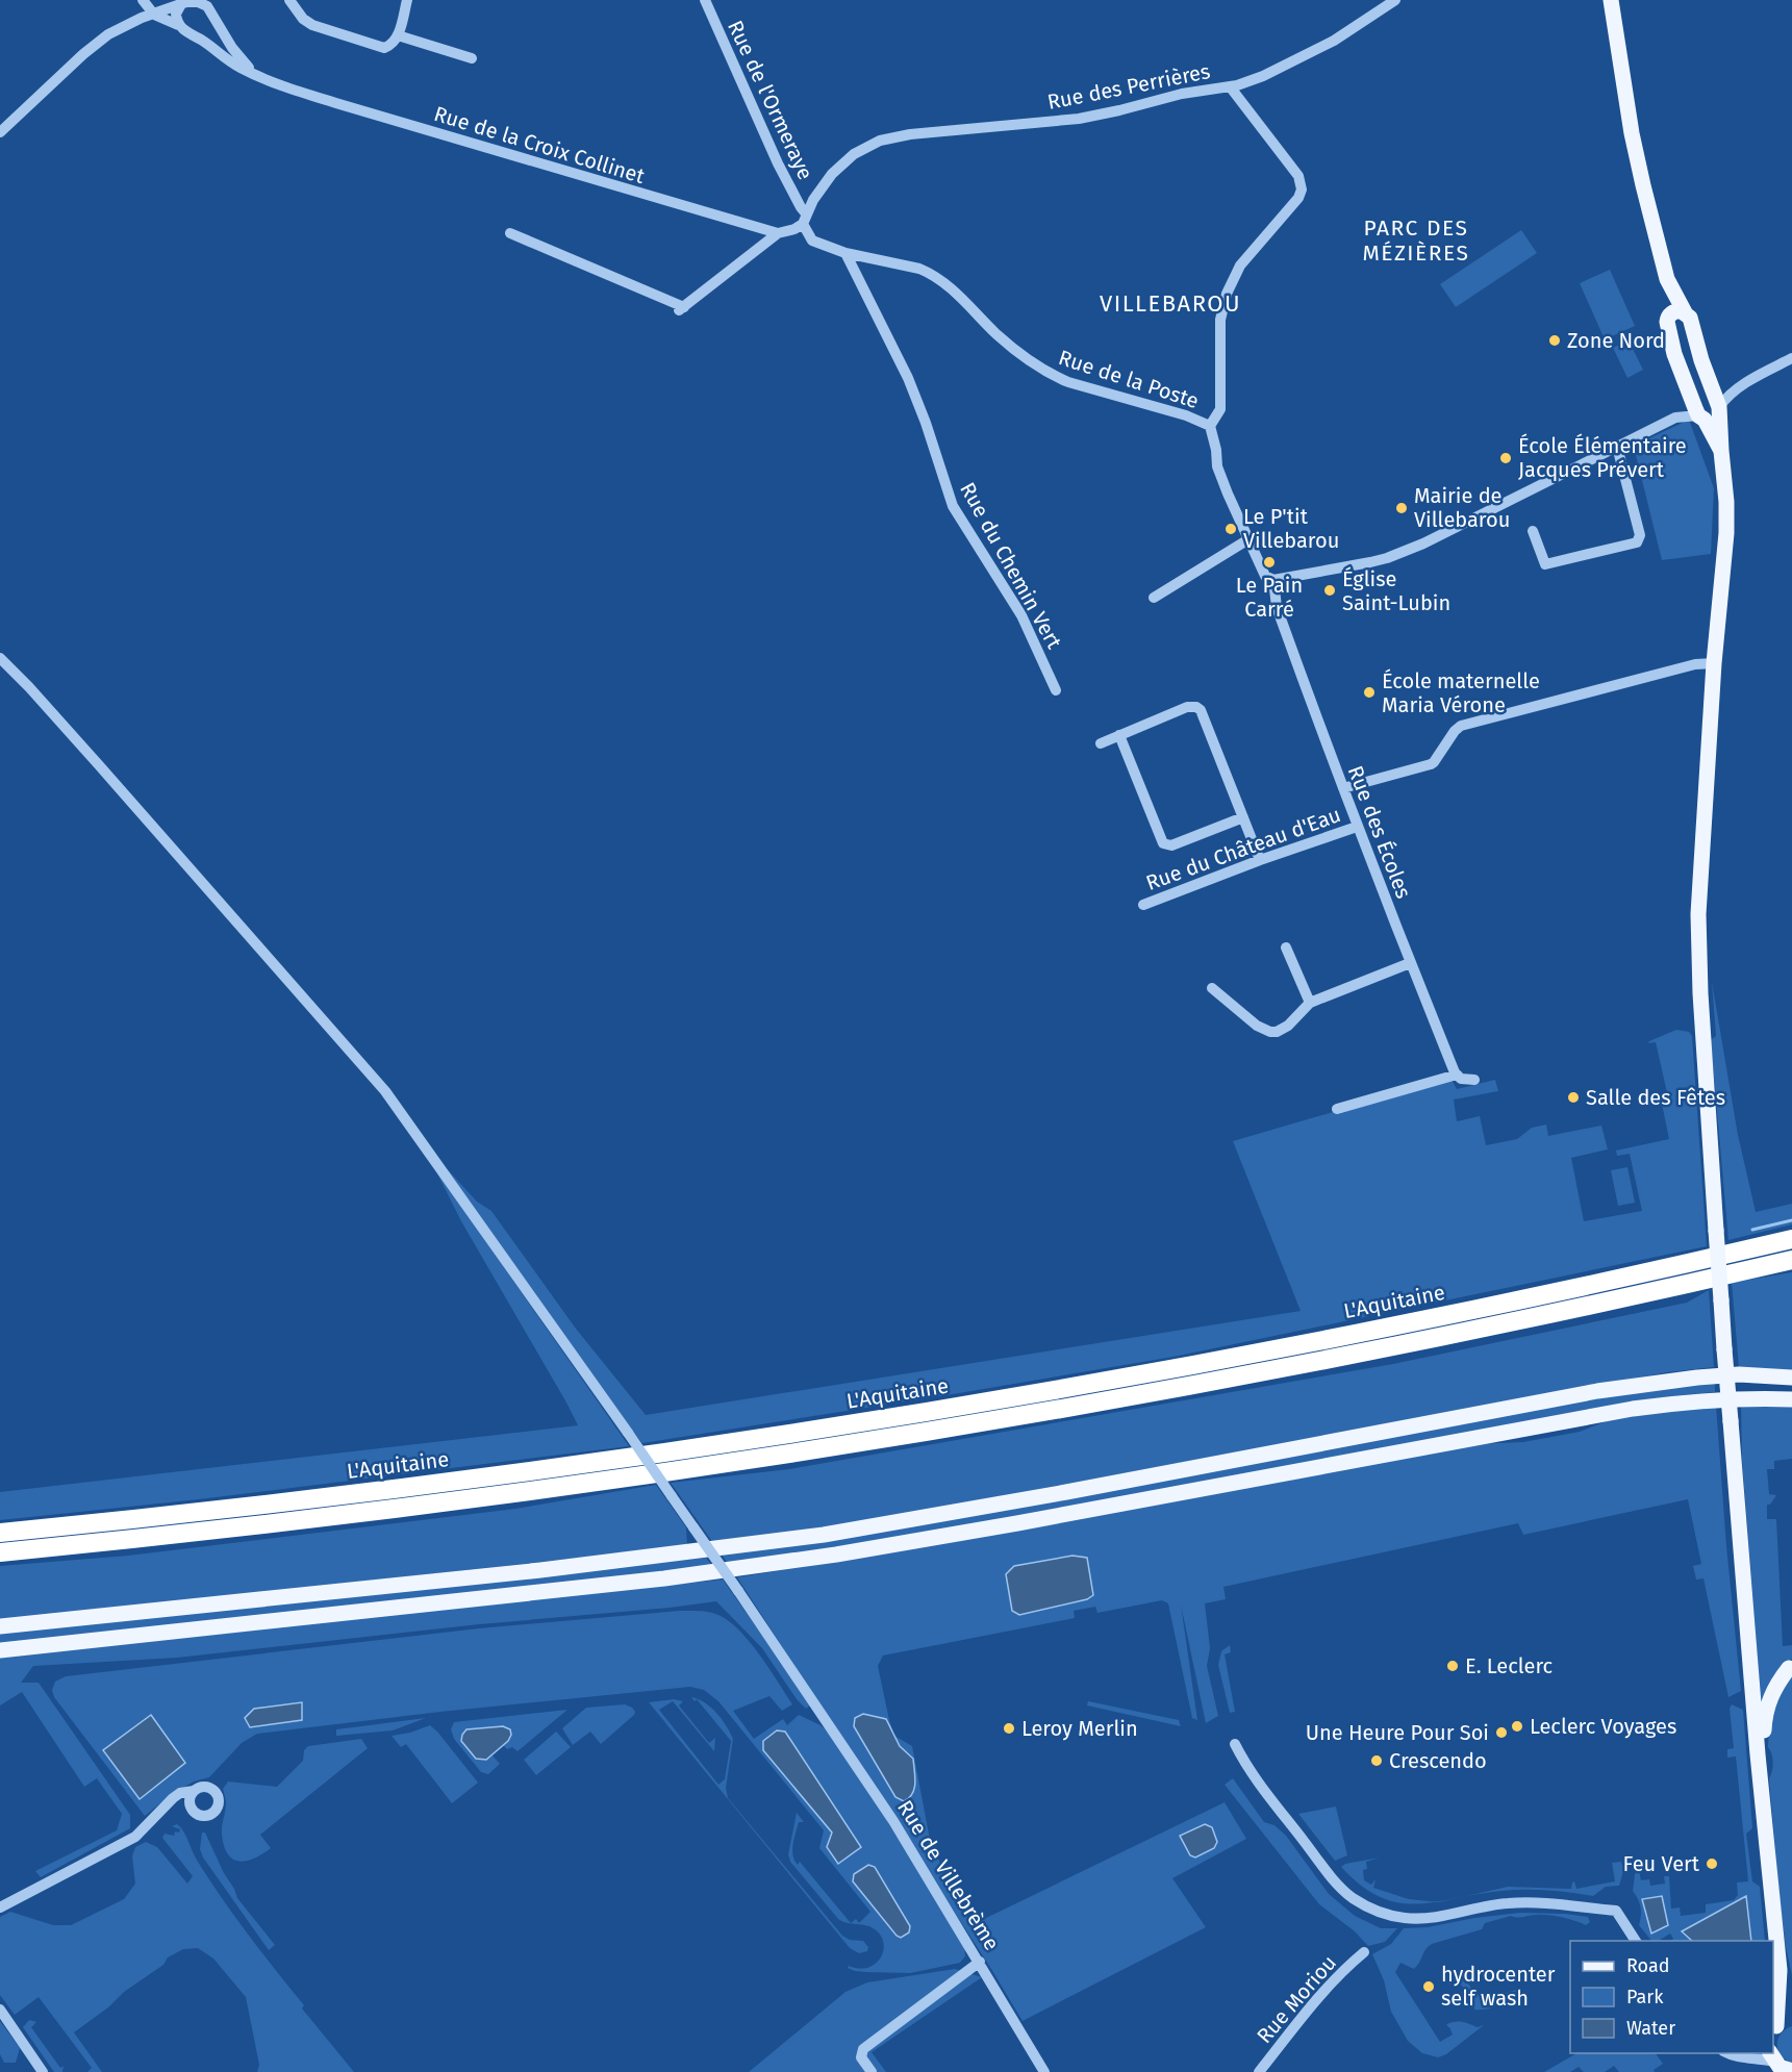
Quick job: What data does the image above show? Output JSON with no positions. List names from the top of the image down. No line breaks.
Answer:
{"streets":{"highway":["L'Aquitaine"],"street":["Rue des Perrières","Rue de l'Ormeraye","Rue de la Croix Collinet","Rue de la Poste","Rue du Chemin Vert","Rue des Écoles","Rue du Château d'Eau","Rue de Villebrème","Rue Moriou"]},"crossings":[["Rue des Perrières","Rue de l'Ormeraye"],["Rue des Perrières","Rue de la Poste"],["Rue de l'Ormeraye","Rue de la Poste"],["Rue de la Poste","Rue du Chemin Vert"],["Rue de la Poste","Rue des Écoles"],["Rue des Écoles","Rue du Château d'Eau"]],"districts":["PARC DES MÉZIÈRES","VILLEBAROU"],"places":["Zone Nord","École Élémentaire Jacques Prévert","Mairie de Villebarou","Le P'tit Villebarou","Le Pain Carré","Église Saint-Lubin","École maternelle Maria Vérone","Salle des Fêtes","E. Leclerc","Leclerc Voyages","Leroy Merlin","Une Heure Pour Soi","Crescendo","Feu Vert","hydrocenter self wash"],"legend":["Road","Park","Water"]}
